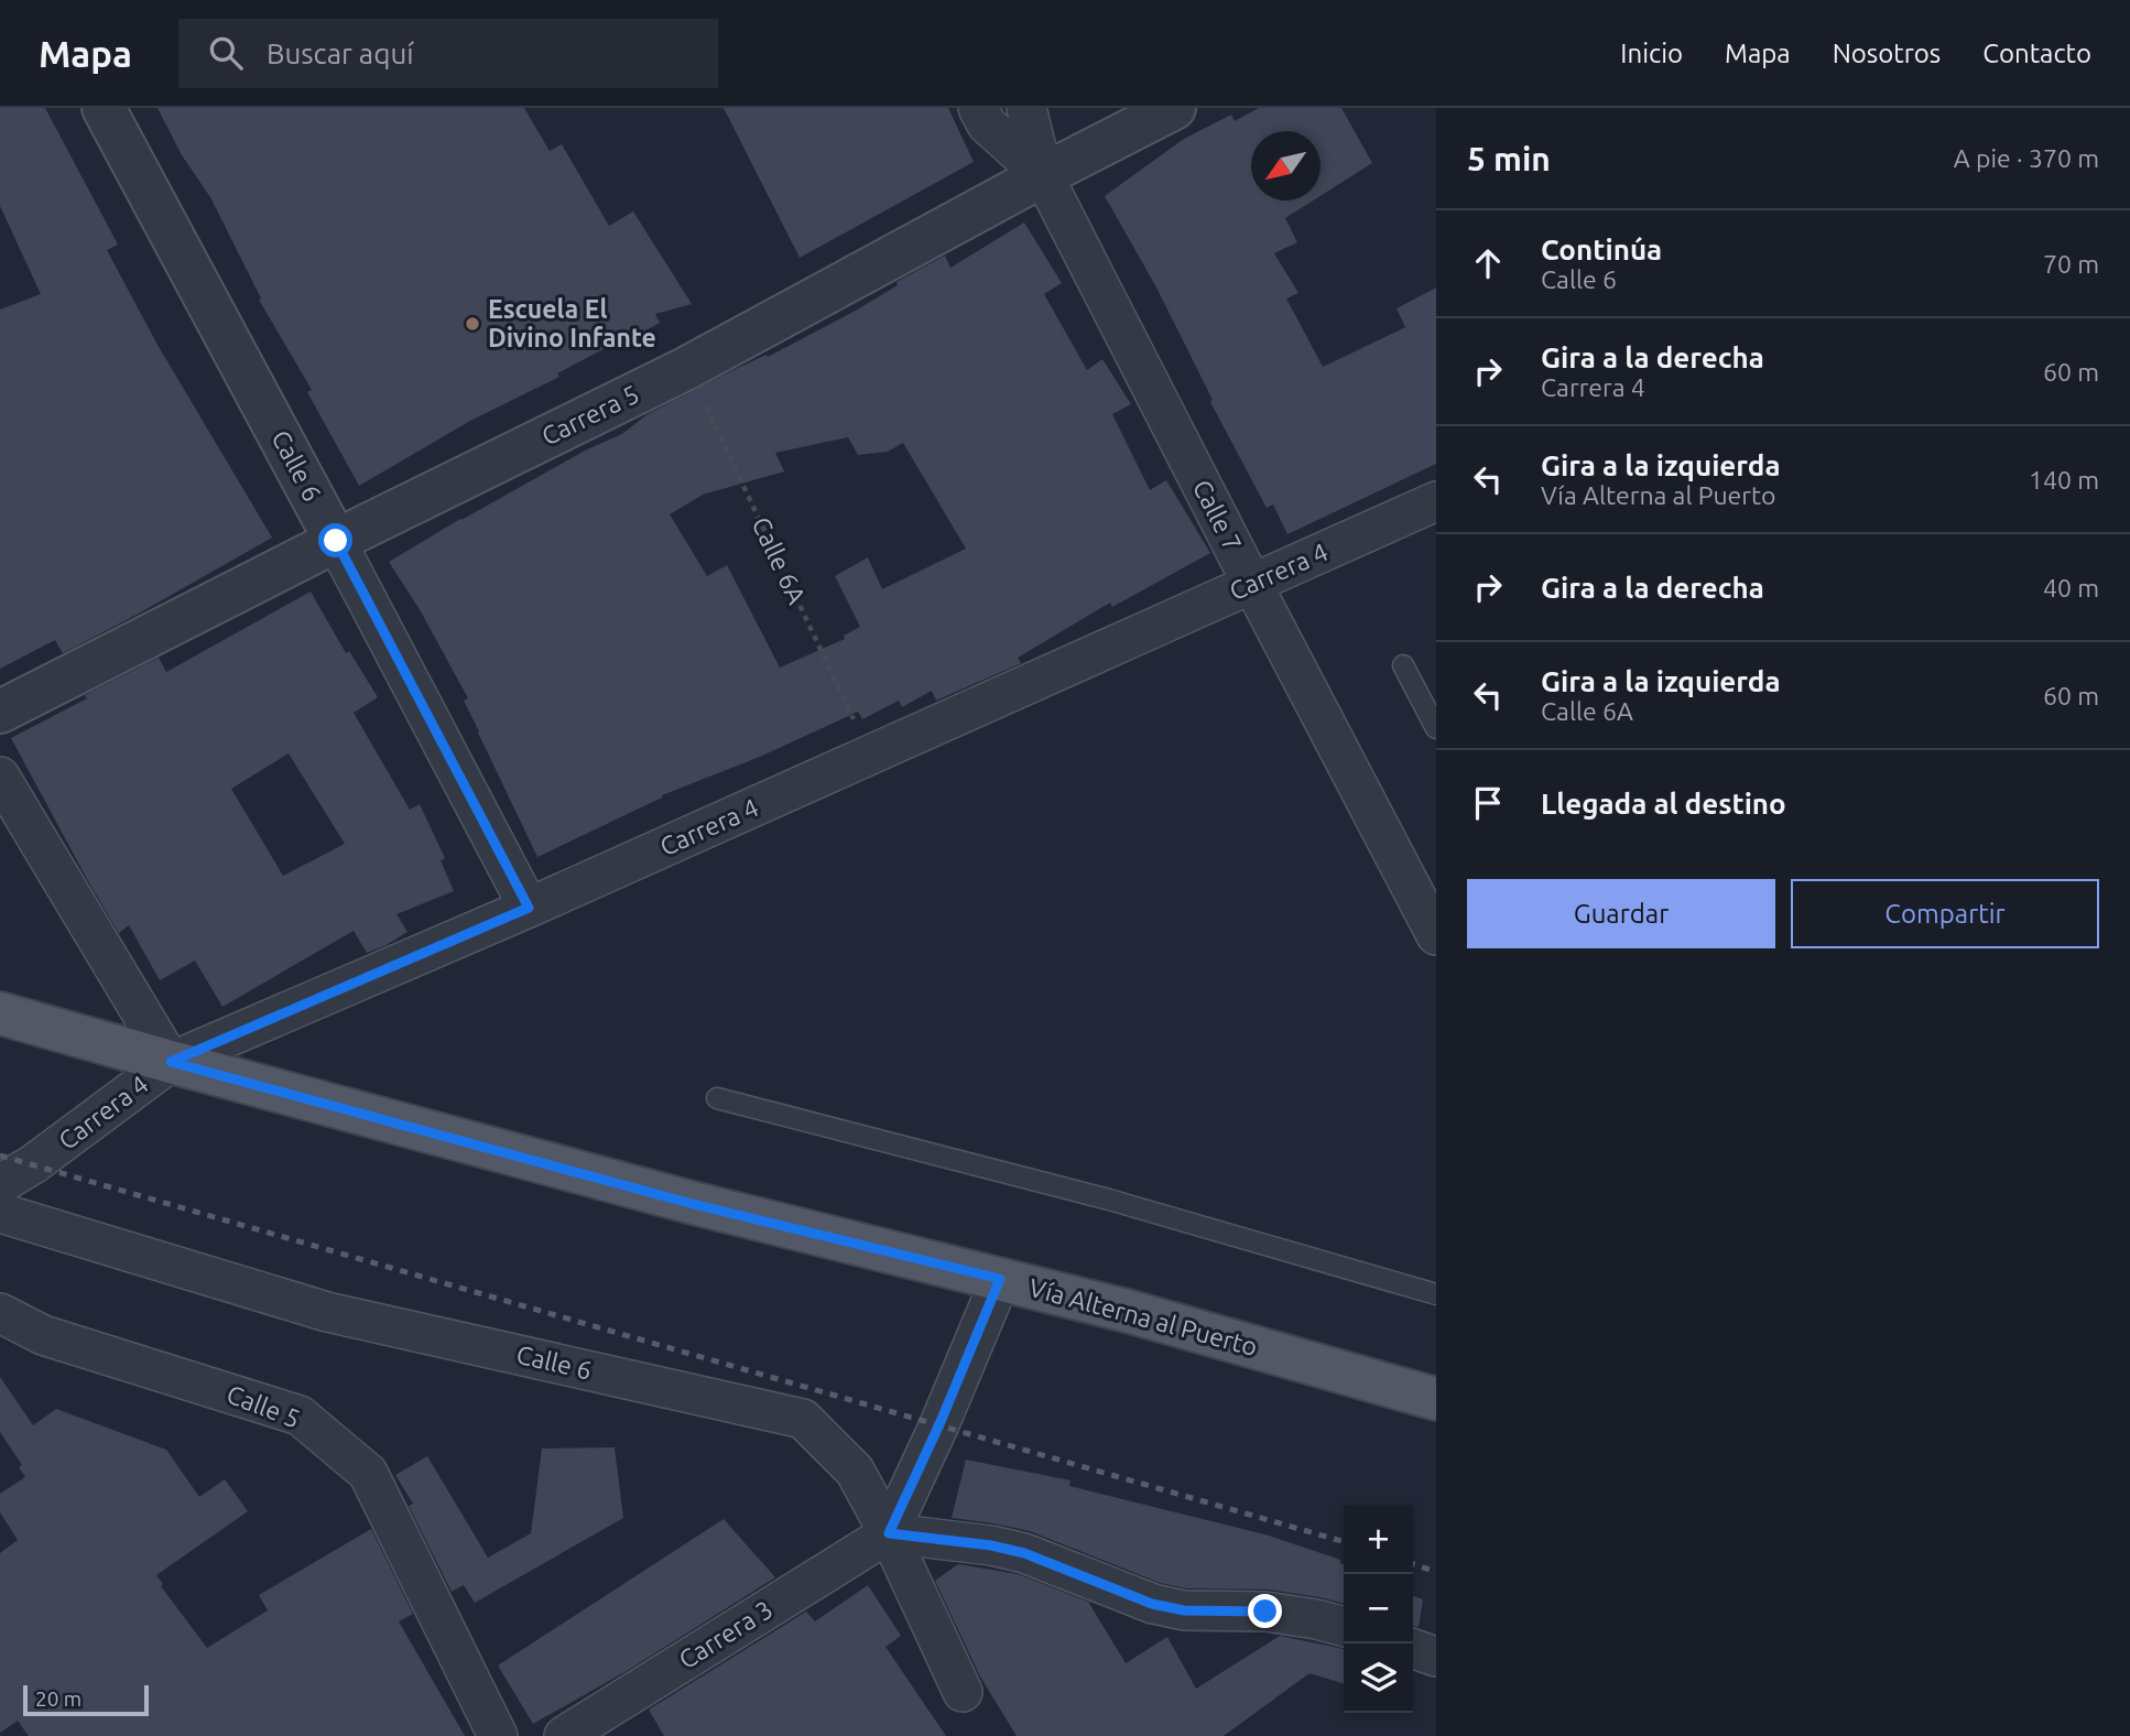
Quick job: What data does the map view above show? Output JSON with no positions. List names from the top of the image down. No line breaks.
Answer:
{"streets":{"main road":["Vía Alterna al Puerto"],"street":["Carrera 5","Calle 6","Calle 7","Carrera 4","Calle 5","Carrera 3"],"path":["Calle 6A"]},"crossings":[["Carrera 5","Calle 6"],["Carrera 5","Calle 7"],["Carrera 5","Calle 6A"],["Calle 6","Carrera 4"],["Calle 6","Carrera 3"],["Calle 7","Carrera 4"],["Calle 6A","Carrera 4"],["Carrera 4","Vía Alterna al Puerto"]],"places":["Escuela El Divino Infante"],"scale_bar":"20 m","north":"bottom left","page":{"header":"Mapa","search":"Buscar aquí","nav":["Inicio","Mapa","Nosotros","Contacto"],"heading":["5 min","A pie · 370 m"],"list":[["Continúa","Calle 6","70 m"],["Gira a la derecha","Carrera 4","60 m"],["Gira a la izquierda","Vía Alterna al Puerto","140 m"],["Gira a la derecha","40 m"],["Gira a la izquierda","Calle 6A","60 m"],"Llegada al destino"],"buttons":["Guardar","Compartir"],"map_buttons":["+","−"],"scale":"20 m"}}
